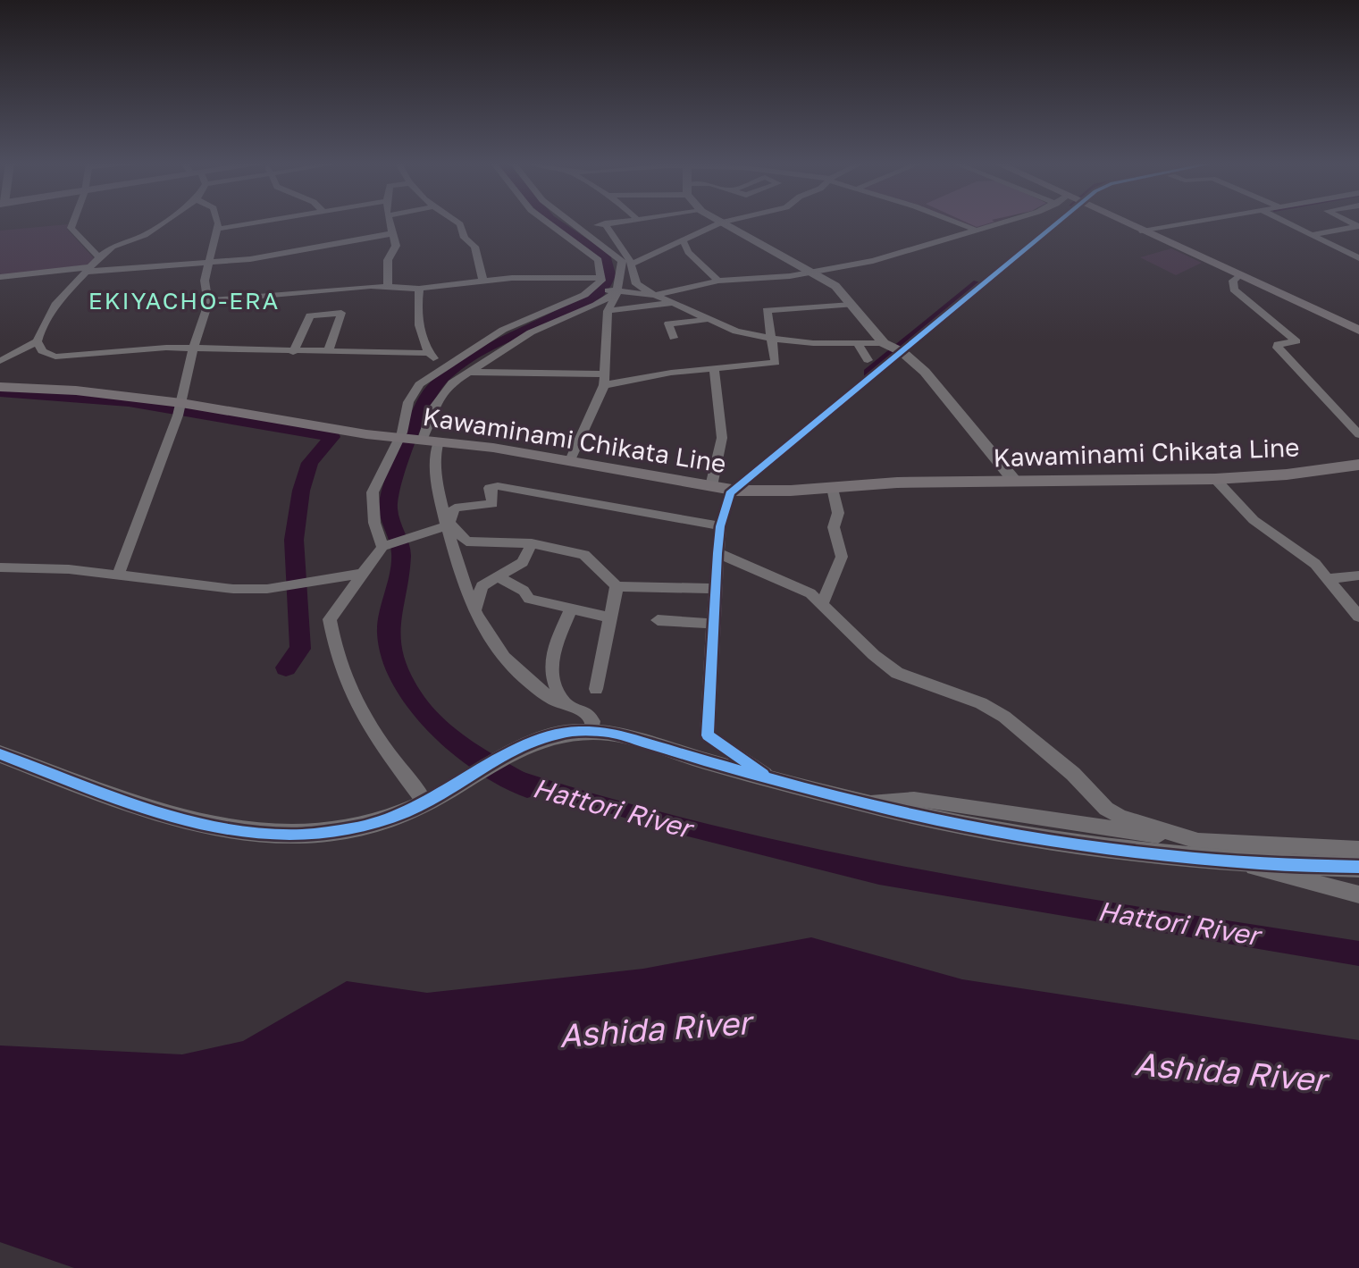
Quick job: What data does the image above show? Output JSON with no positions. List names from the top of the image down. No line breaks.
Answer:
{"streets":{"main road":["Kawaminami Chikata Line"]},"districts":["EKIYACHO-ERA"],"water":["Hattori River","Ashida River"]}
